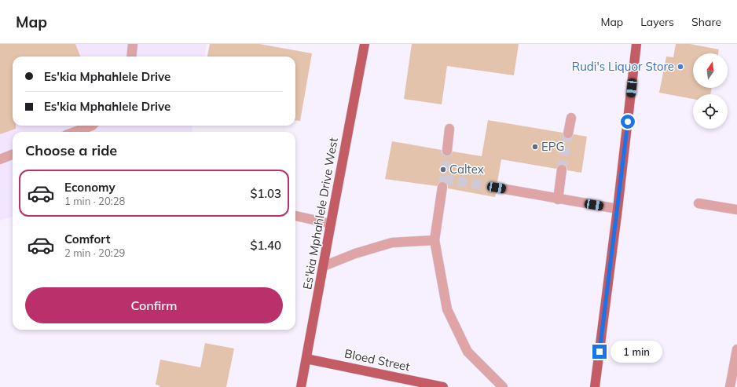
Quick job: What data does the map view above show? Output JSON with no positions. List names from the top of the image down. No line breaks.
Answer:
{"streets":{"main road":["Es'kia Mphahlele Drive West","Bloed Street"]},"crossings":[["Es'kia Mphahlele Drive West","Bloed Street"]],"places":["Rudi's Liquor Store","EPG","Caltex"],"north":"top","page":{"header":"Map","nav":["Map","Layers","Share"],"banner":["Es'kia Mphahlele Drive","Es'kia Mphahlele Drive"],"heading":"Choose a ride","list":[{"name":"Economy","note":"1 min · 20:28","value":"$1.03"},{"name":"Comfort","note":"2 min · 20:29","value":"$1.40"}],"buttons":"Confirm","bubble":"1 min"}}
